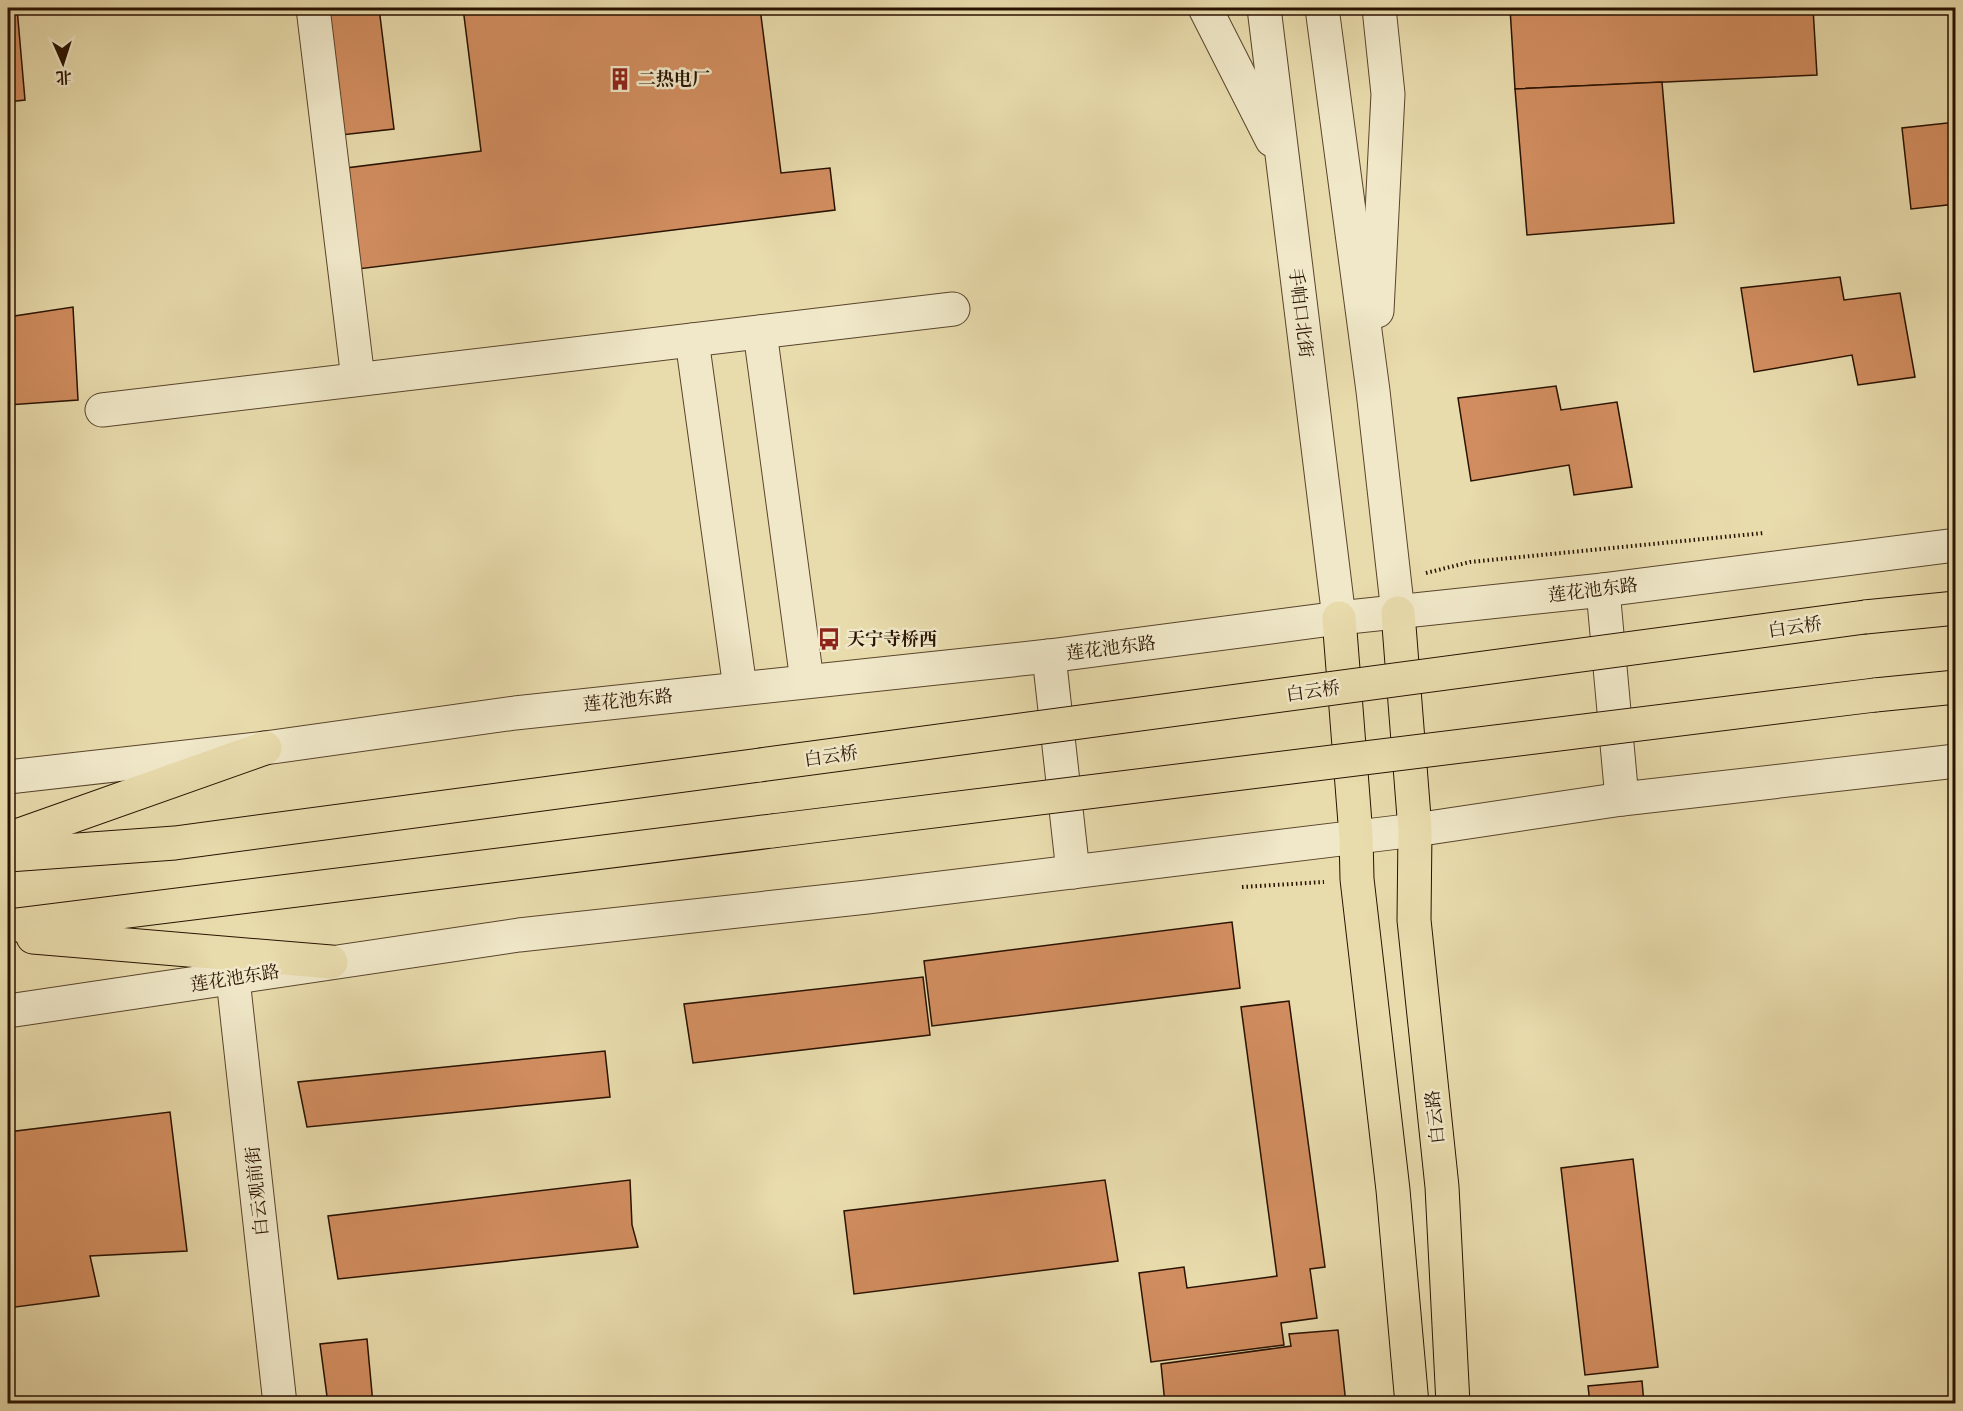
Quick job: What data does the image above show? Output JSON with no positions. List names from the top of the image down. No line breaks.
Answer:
{"streets":{"main road":["白云桥","白云路"],"street":["手帕口北街","莲花池东路","白云观前街"]},"crossings":[["手帕口北街","莲花池东路"],["莲花池东路","白云路"],["莲花池东路","白云观前街"]],"places":{"building":["二热电厂"],"bus stop":["天宁寺桥西"]},"north":"bottom"}
